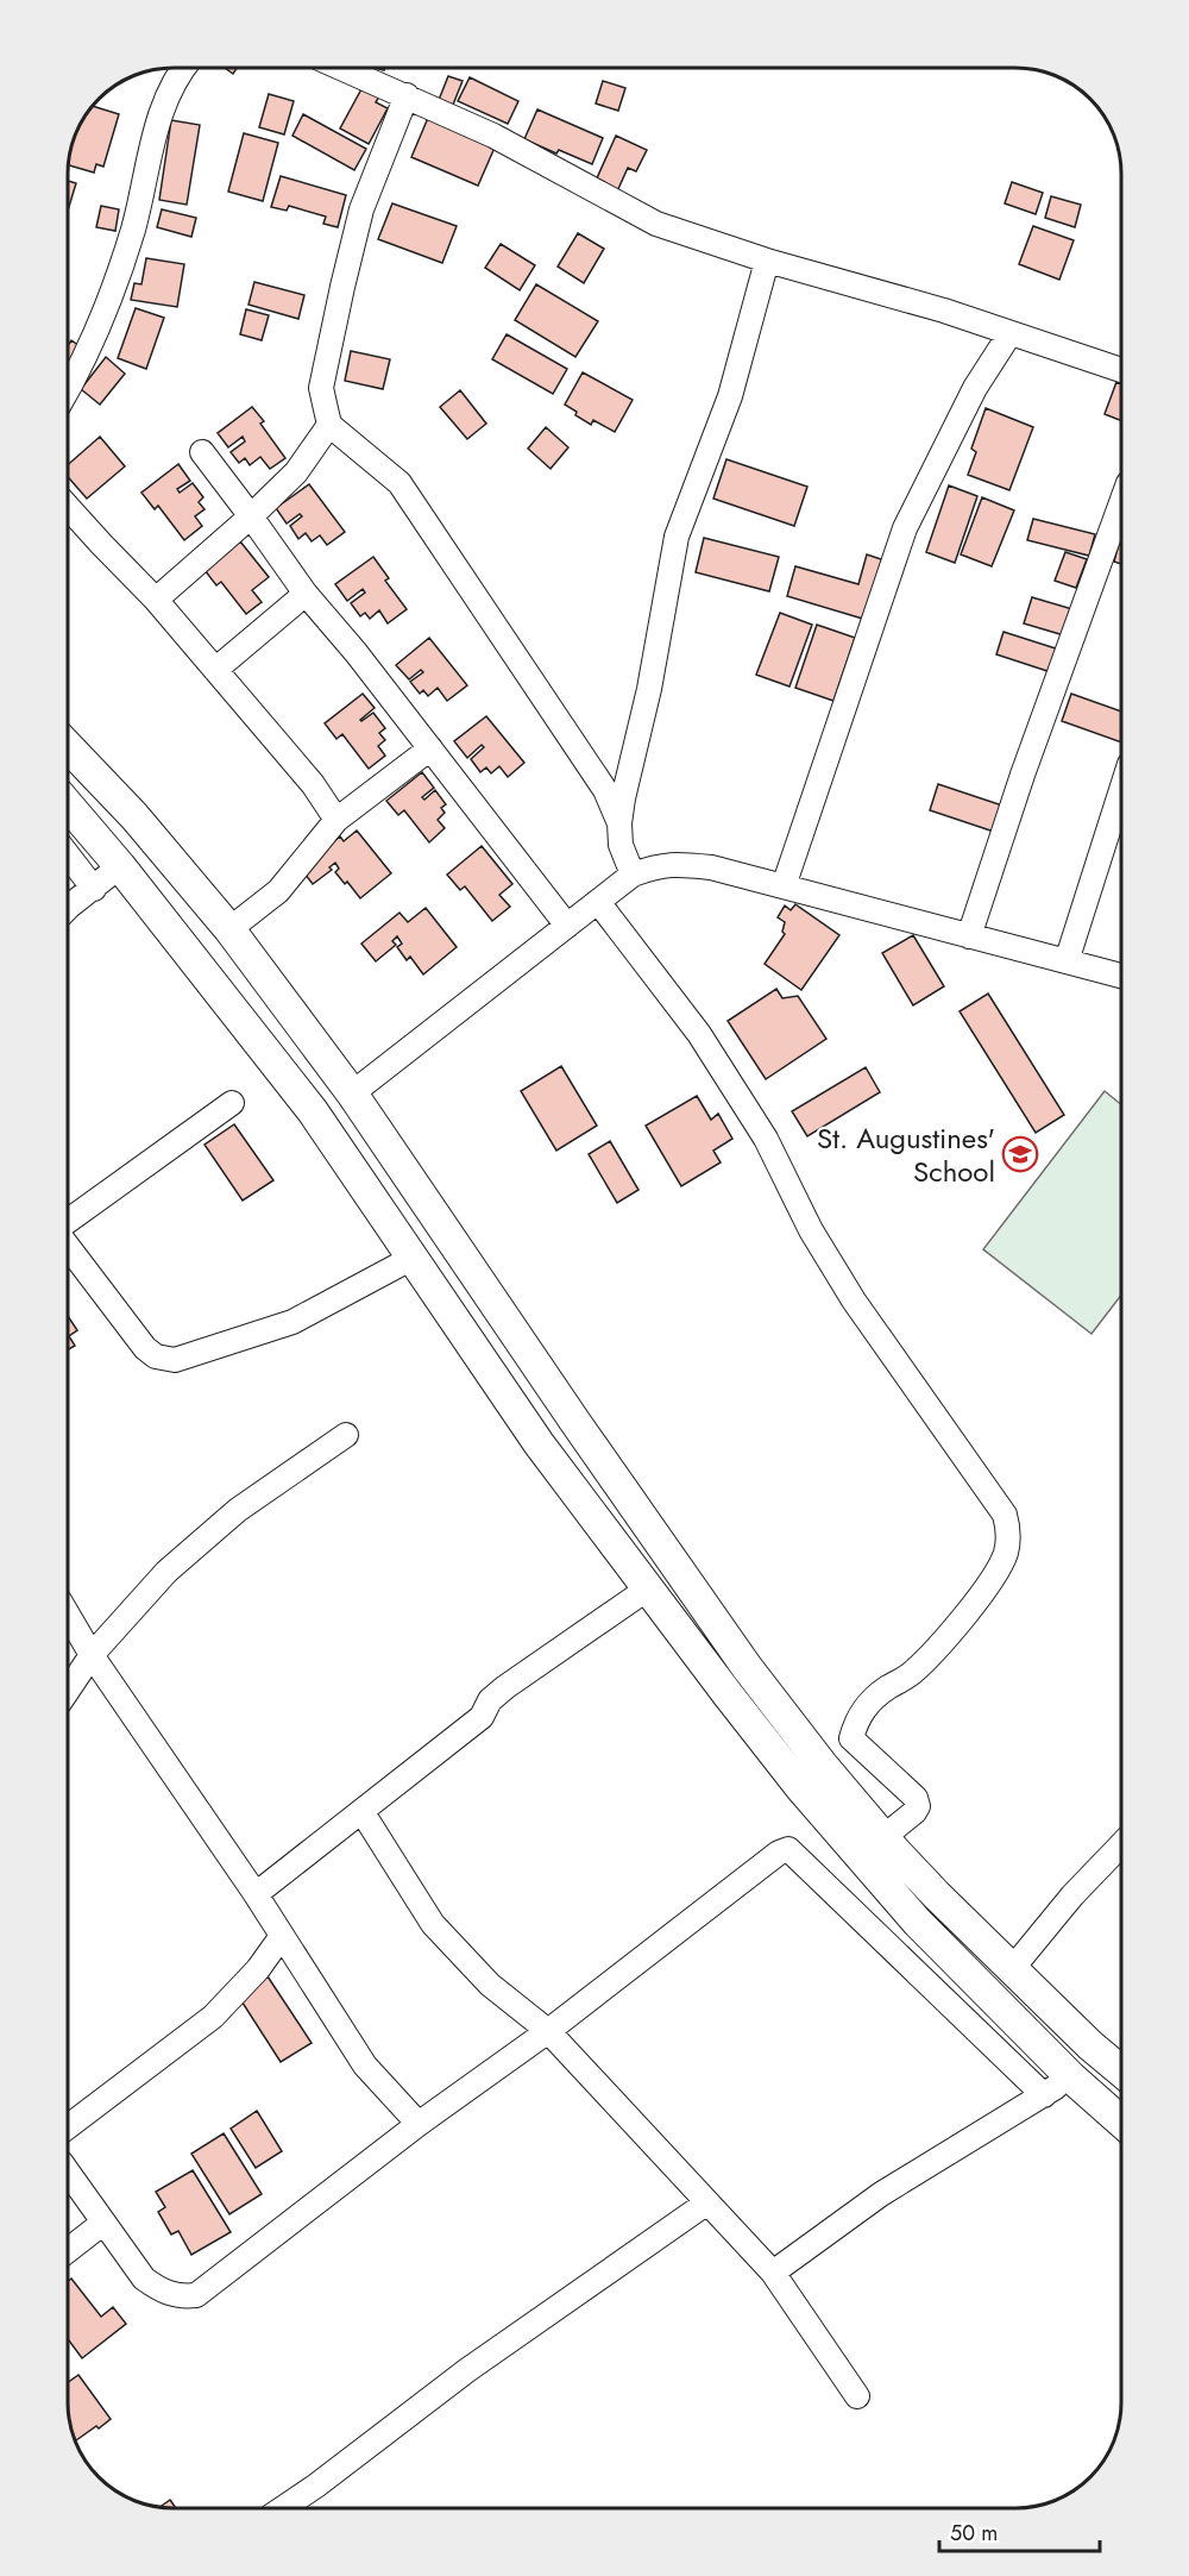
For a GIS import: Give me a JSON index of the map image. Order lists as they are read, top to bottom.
{
  "places": {
    "school or university": ["St. Augustines' School"]
  },
  "scale_bar": "50 m"
}
